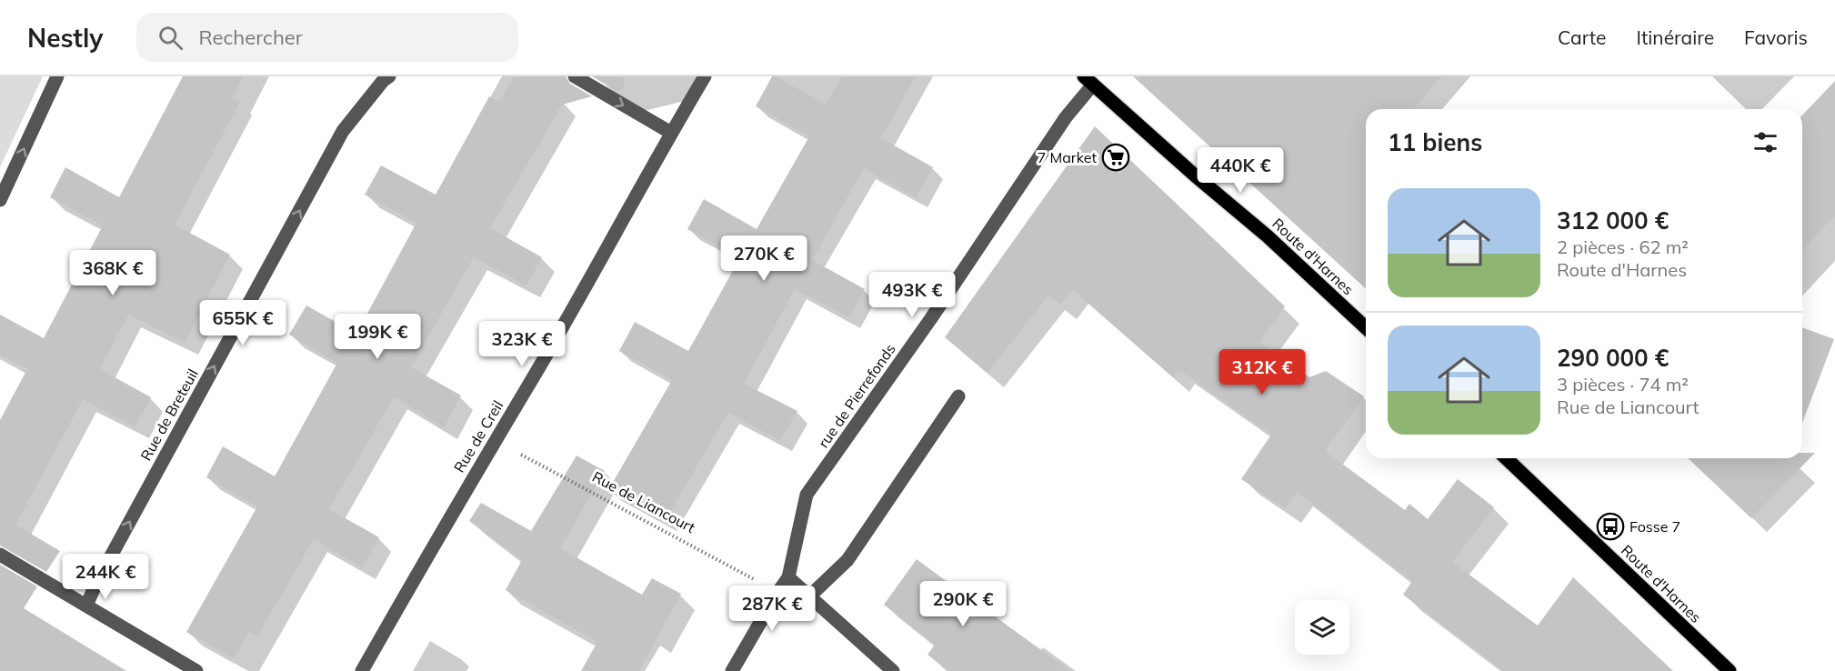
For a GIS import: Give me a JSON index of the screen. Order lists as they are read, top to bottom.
{
  "streets": {
    "main road": ["Route d'Harnes"],
    "street": ["rue de Pierrefonds", "Rue de Breteuil", "Rue de Creil"],
    "path": ["Rue de Liancourt"]
  },
  "crossings": [
    ["Route d'Harnes", "rue de Pierrefonds"],
    ["Rue de Creil", "Rue de Liancourt"]
  ],
  "one_way": ["Rue de Breteuil"],
  "places": {
    "supermarket": ["7 Market"],
    "bus stop": ["Fosse 7"]
  },
  "page": {
    "header": "Nestly",
    "search": "Rechercher",
    "nav": ["Carte", "Itinéraire", "Favoris"],
    "heading": "11 biens",
    "price": [
      "440K €",
      "270K €",
      "368K €",
      "493K €",
      "655K €",
      "199K €",
      "323K €",
      "312K €",
      "244K €",
      "290K €",
      "287K €"
    ],
    "list": [
      {
        "name": "312 000 €",
        "note": "2 pièces · 62 m² · Route d'Harnes"
      },
      {
        "name": "290 000 €",
        "note": "3 pièces · 74 m² · Rue de Liancourt"
      }
    ]
  }
}
